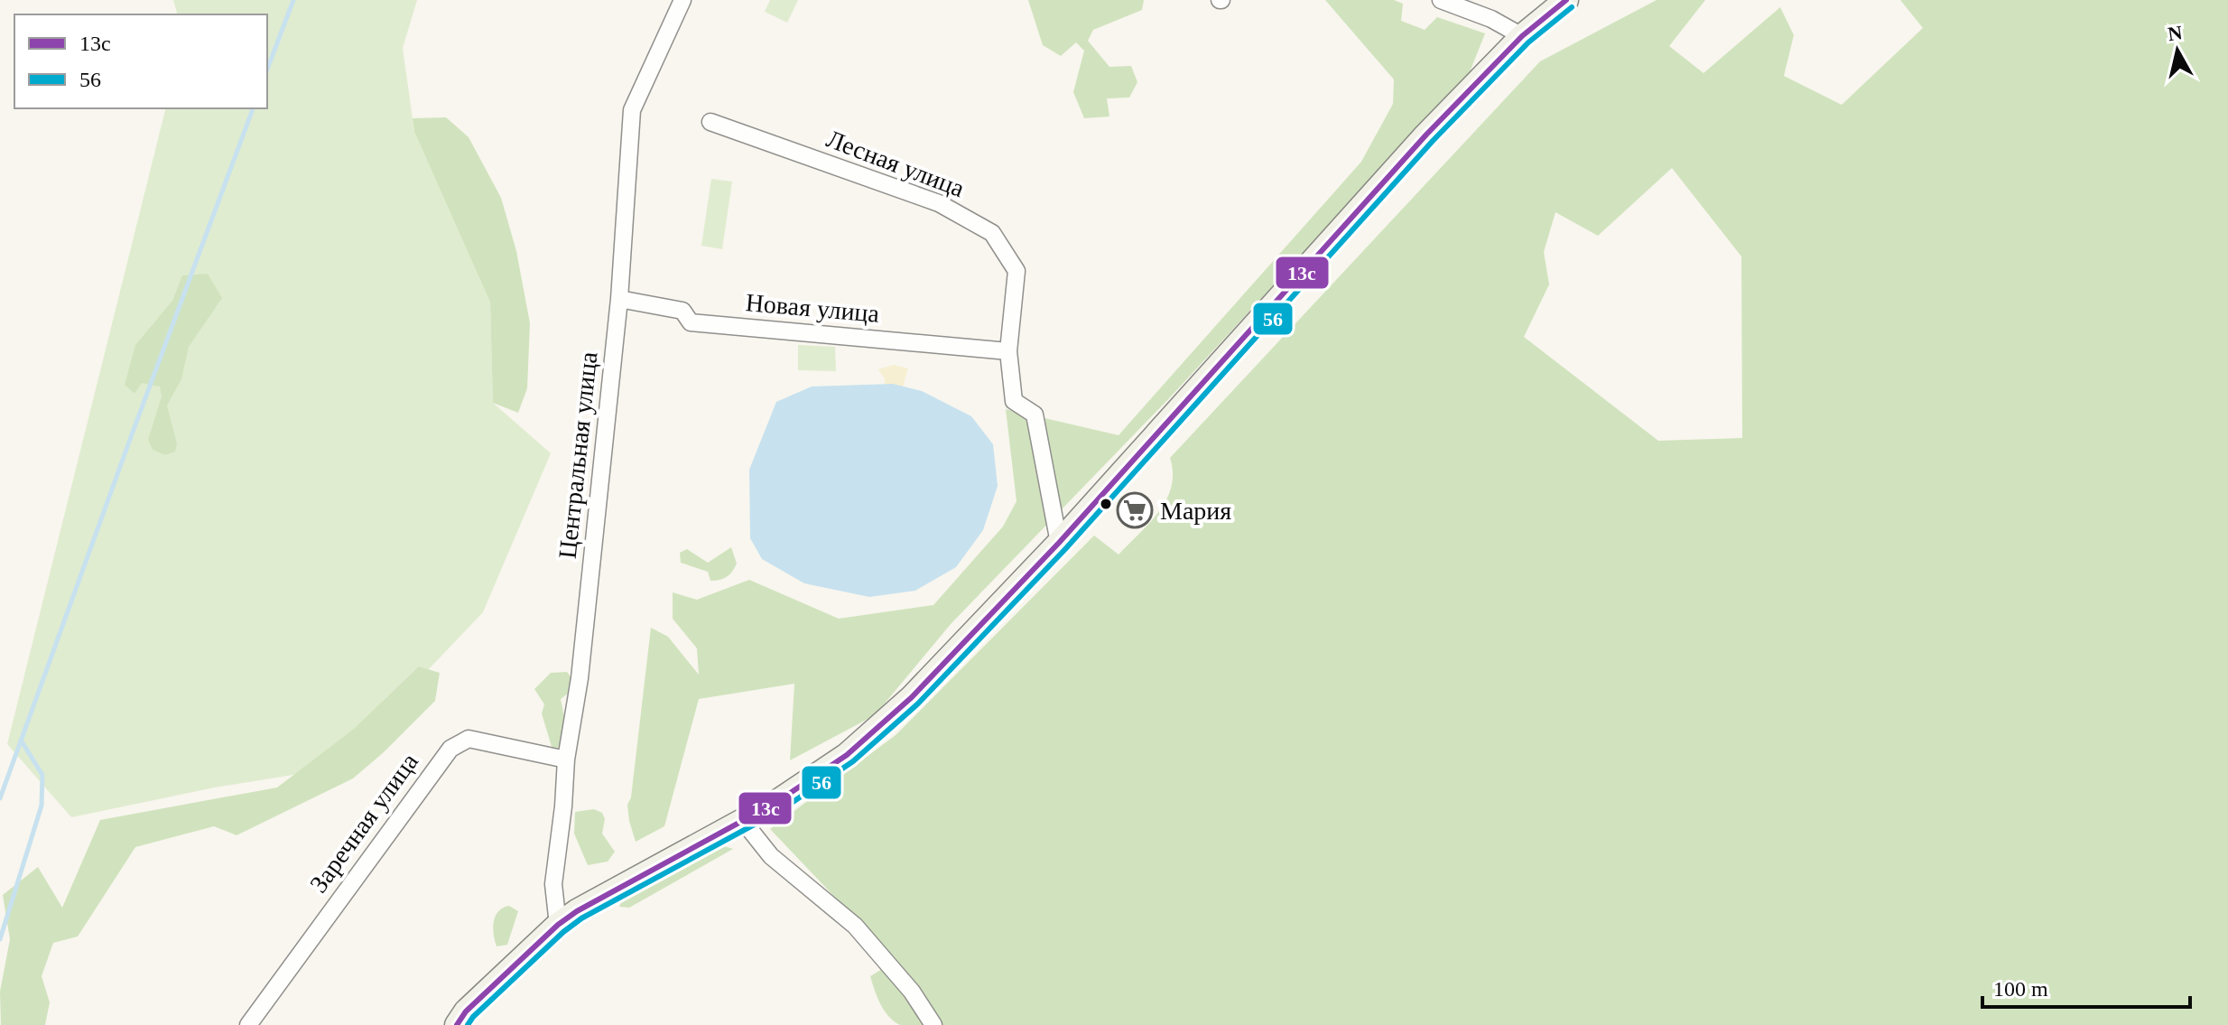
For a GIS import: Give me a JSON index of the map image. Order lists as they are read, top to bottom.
{
  "streets": {
    "street": [
      "Лесная улица",
      "Новая улица",
      "Центральная улица",
      "Заречная улица"
    ]
  },
  "crossings": [
    ["Лесная улица", "Новая улица"],
    ["Новая улица", "Центральная улица"],
    ["Центральная улица", "Заречная улица"]
  ],
  "places": {
    "supermarket": ["Мария"]
  },
  "lines": ["transit line 13с", "transit line 56"],
  "legend": ["13с", "56"],
  "scale_bar": "100 m",
  "north": "top"
}
